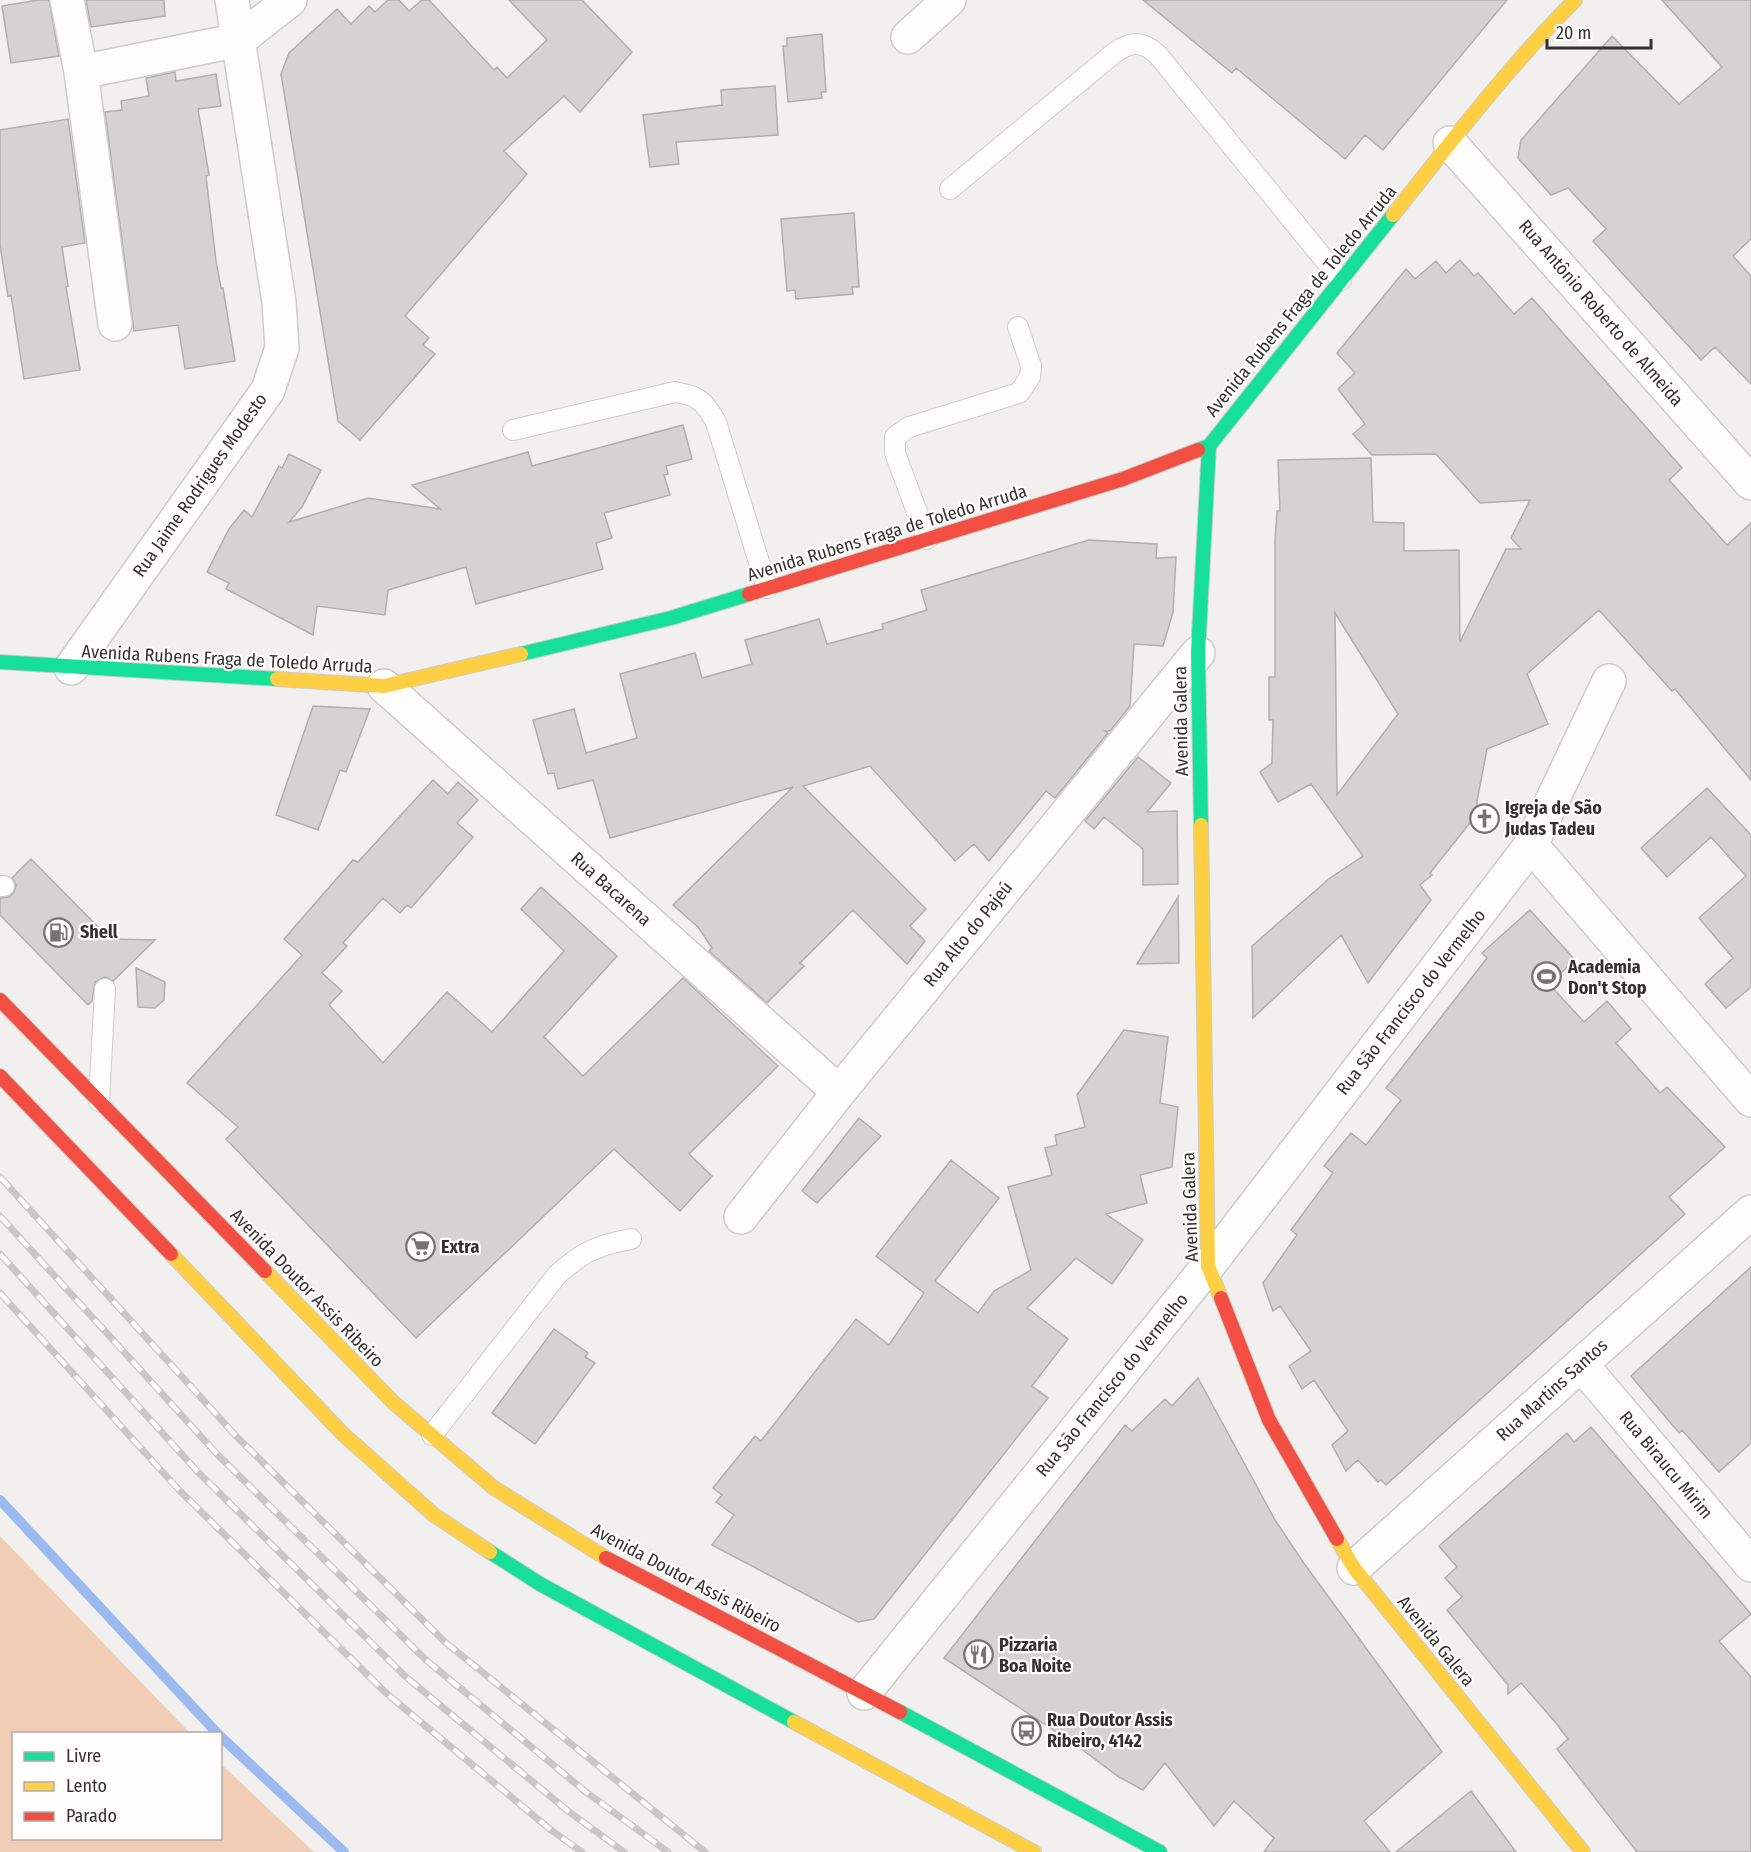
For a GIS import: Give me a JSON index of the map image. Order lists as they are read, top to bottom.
{
  "streets": {
    "street": [
      "Avenida Rubens Fraga de Toledo Arruda",
      "Rua Antônio Roberto de Almeida",
      "Rua Jaime Rodrigues Modesto",
      "Avenida Galera",
      "Rua Bacarena",
      "Rua Alto do Pajeú",
      "Rua São Francisco do Vermelho",
      "Avenida Doutor Assis Ribeiro",
      "Rua Martins Santos",
      "Rua Biraucu Mirim"
    ]
  },
  "crossings": [
    ["Avenida Rubens Fraga de Toledo Arruda", "Rua Antônio Roberto de Almeida"],
    ["Avenida Rubens Fraga de Toledo Arruda", "Rua Jaime Rodrigues Modesto"],
    ["Avenida Rubens Fraga de Toledo Arruda", "Avenida Galera"],
    ["Avenida Rubens Fraga de Toledo Arruda", "Rua Bacarena"],
    ["Avenida Galera", "Rua Alto do Pajeú"],
    ["Avenida Galera", "Rua São Francisco do Vermelho"],
    ["Avenida Galera", "Rua Martins Santos"],
    ["Rua Bacarena", "Rua Alto do Pajeú"],
    ["Rua São Francisco do Vermelho", "Avenida Doutor Assis Ribeiro"],
    ["Rua Martins Santos", "Rua Biraucu Mirim"]
  ],
  "places": {
    "church": ["Igreja de São Judas Tadeu"],
    "fuel station": ["Shell"],
    "sports": ["Academia Don't Stop"],
    "supermarket": ["Extra"],
    "restaurant": ["Pizzaria Boa Noite"],
    "bus stop": ["Rua Doutor Assis Ribeiro, 4142"]
  },
  "legend": ["Livre", "Lento", "Parado"],
  "scale_bar": "20 m"
}
